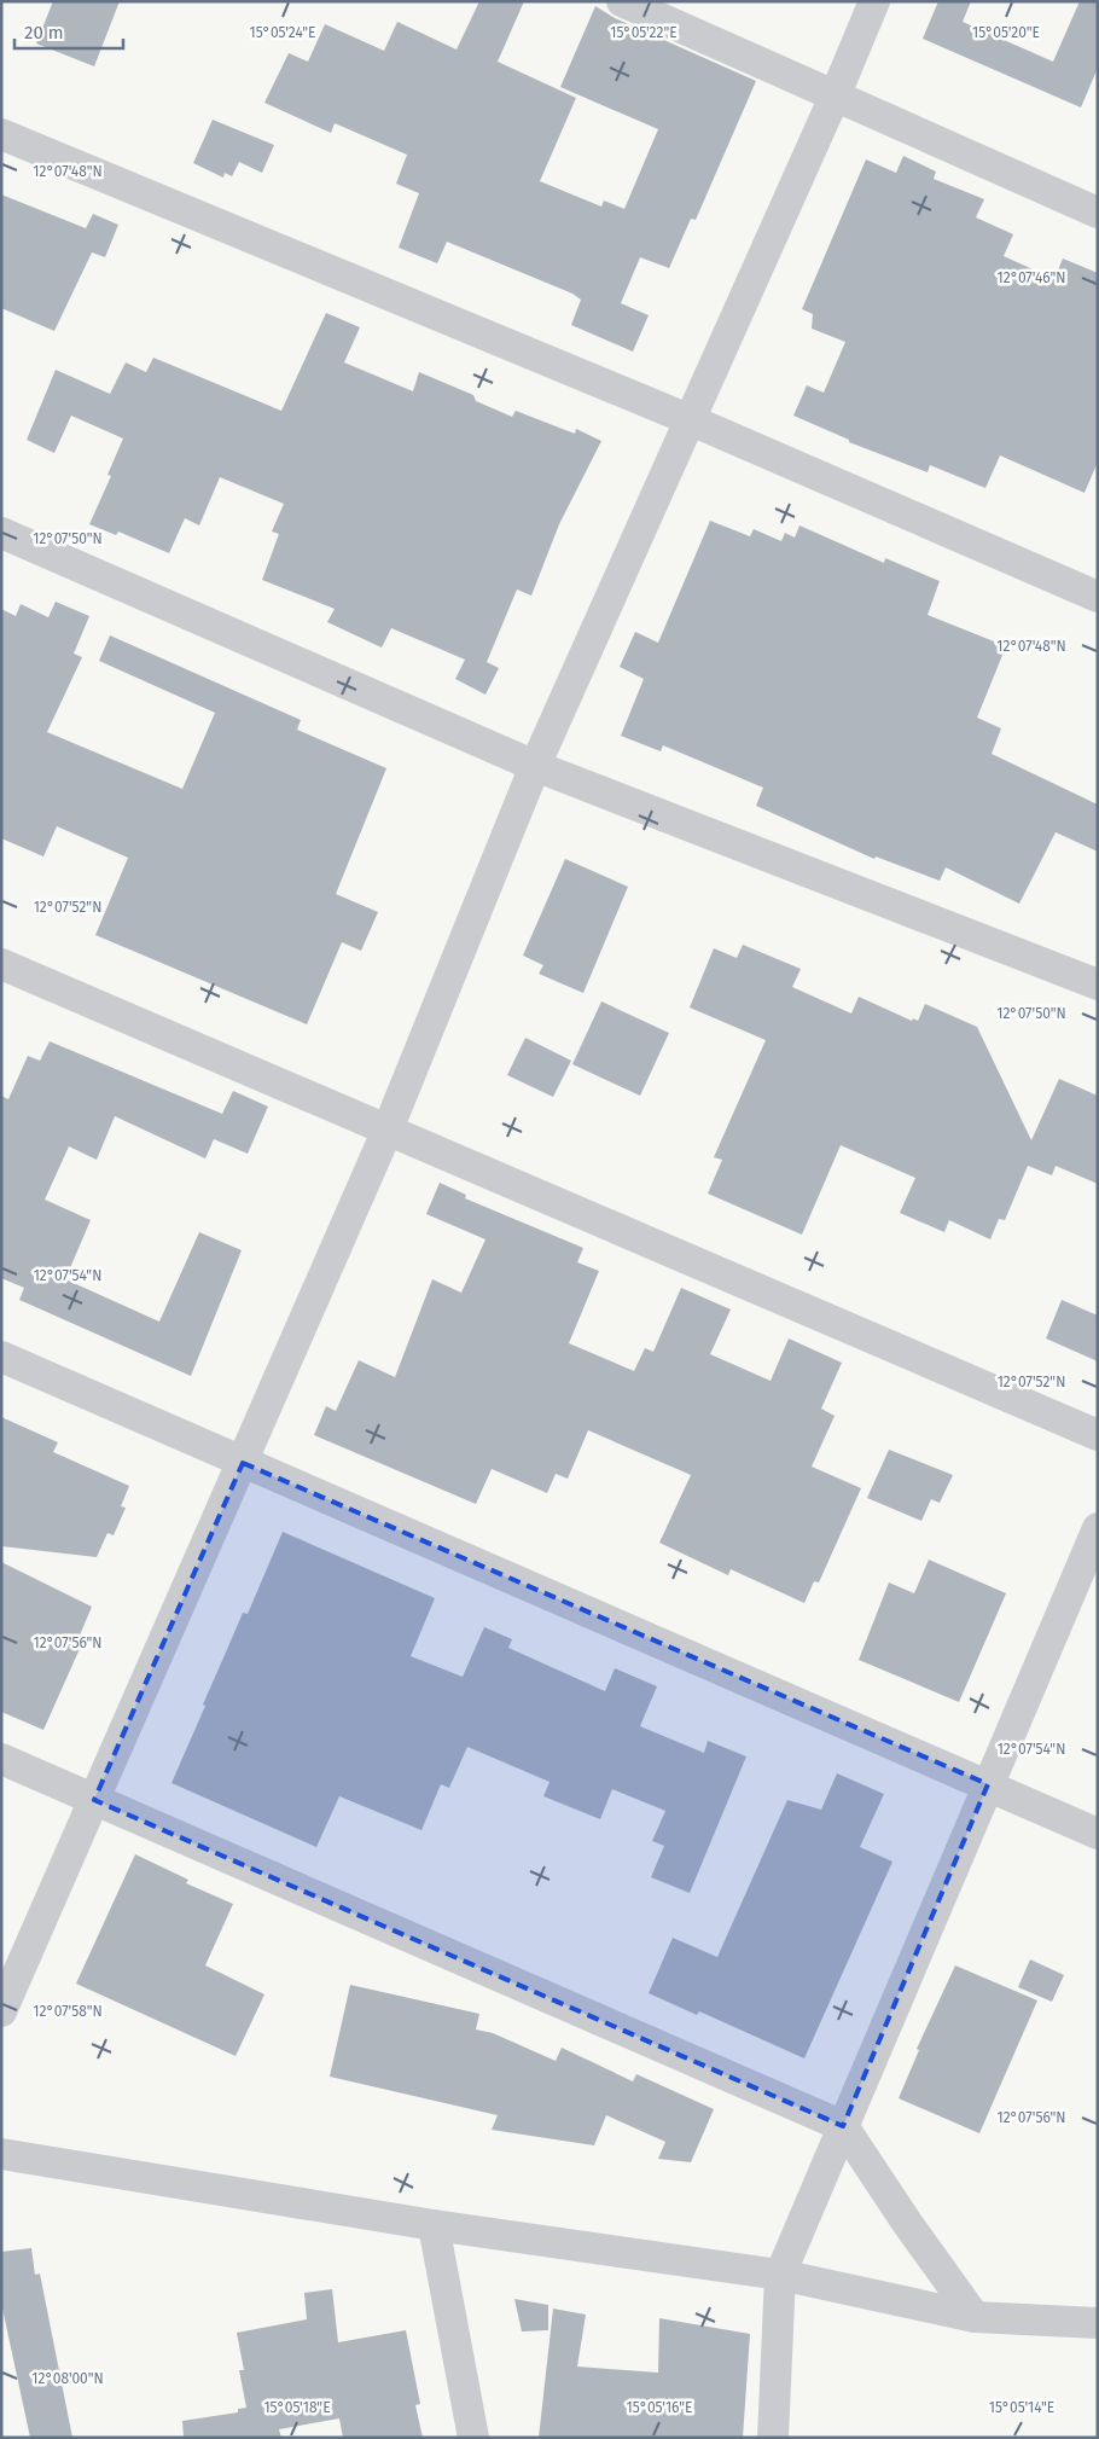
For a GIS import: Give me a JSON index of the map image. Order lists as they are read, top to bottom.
{
  "scale_bar": "20 m",
  "coordinates": [
    "15°05'22\"E",
    "15°05'20\"E",
    "15°05'24\"E",
    "12°07'48\"N",
    "12°07'46\"N",
    "12°07'50\"N",
    "12°07'52\"N",
    "12°07'54\"N",
    "12°07'56\"N",
    "12°07'58\"N",
    "12°08'00\"N",
    "15°05'18\"E",
    "15°05'16\"E",
    "15°05'14\"E"
  ]
}
